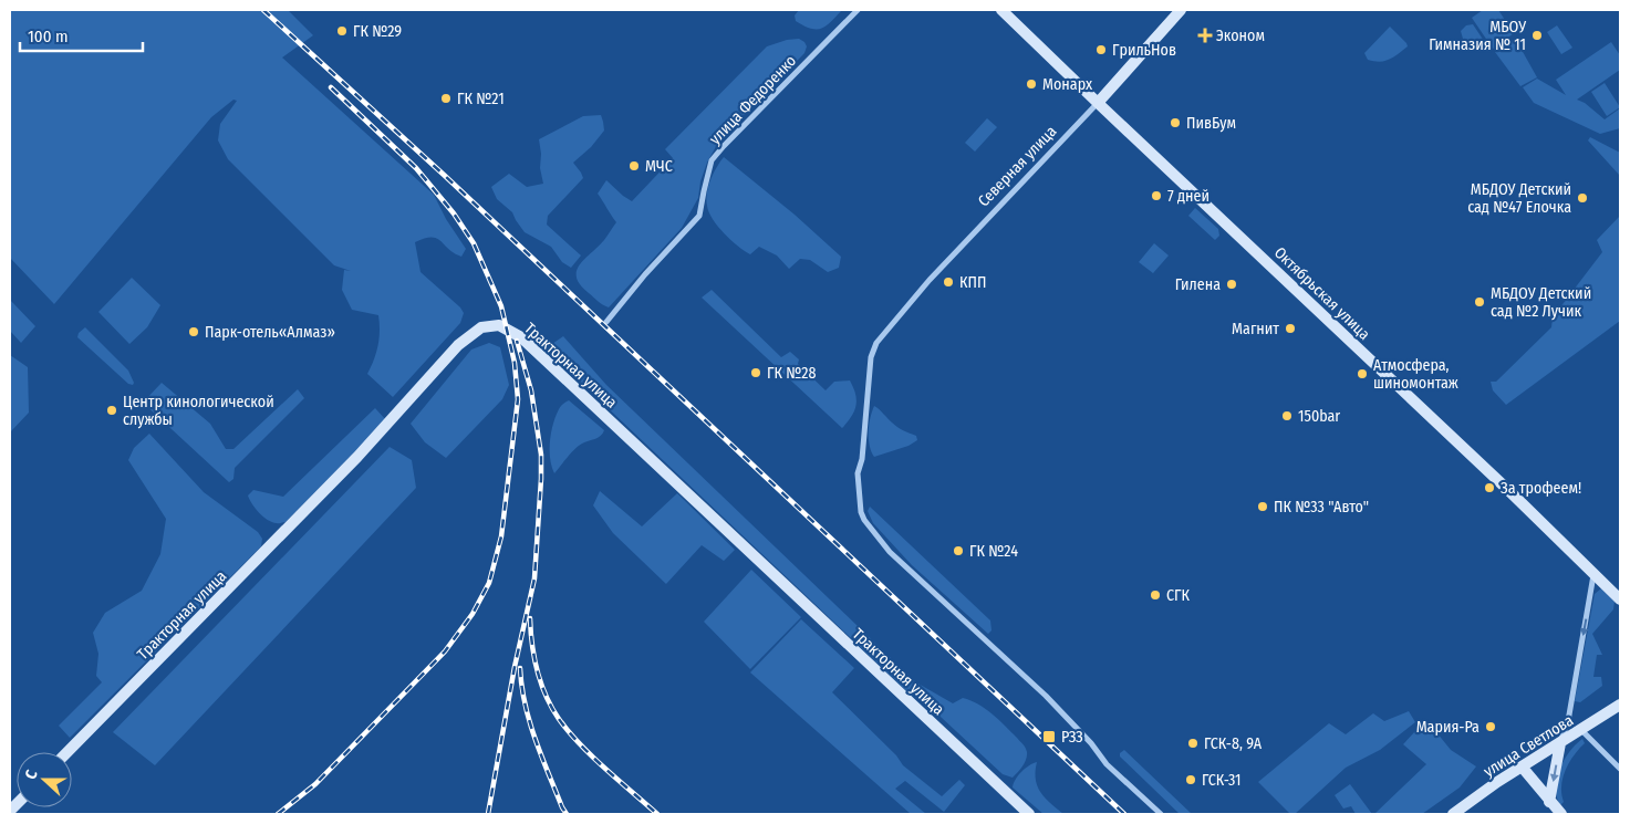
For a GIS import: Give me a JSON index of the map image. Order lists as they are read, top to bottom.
{
  "streets": {
    "main road": [
      "Северная улица",
      "Октябрьская улица",
      "Тракторная улица",
      "улица Светлова"
    ],
    "street": ["улица Федоренко"]
  },
  "crossings": [
    ["Северная улица", "Октябрьская улица"]
  ],
  "places": {
    "other": [
      "ГК №29",
      "МБОУ Гимназия № 11",
      "ГрильНов",
      "Монарх",
      "ГК №21",
      "ПивБум",
      "МЧС",
      "7 дней",
      "МБДОУ Детский сад №47 Елочка",
      "КПП",
      "Гилена",
      "МБДОУ Детский сад №2 Лучик",
      "Магнит",
      "Парк-отель«Алмаз»",
      "ГК №28",
      "Атмосфера, шиномонтаж",
      "Центр кинологической службы",
      "150bar",
      "За трофеем!",
      "ПК №33 \"Авто\"",
      "ГК №24",
      "СГК",
      "Мария-Ра",
      "ГСК-8, 9А",
      "ГСК-31"
    ],
    "health": ["Эконом"],
    "transit": ["РЗЗ"]
  },
  "scale_bar": "100 m",
  "north": "left"
}
